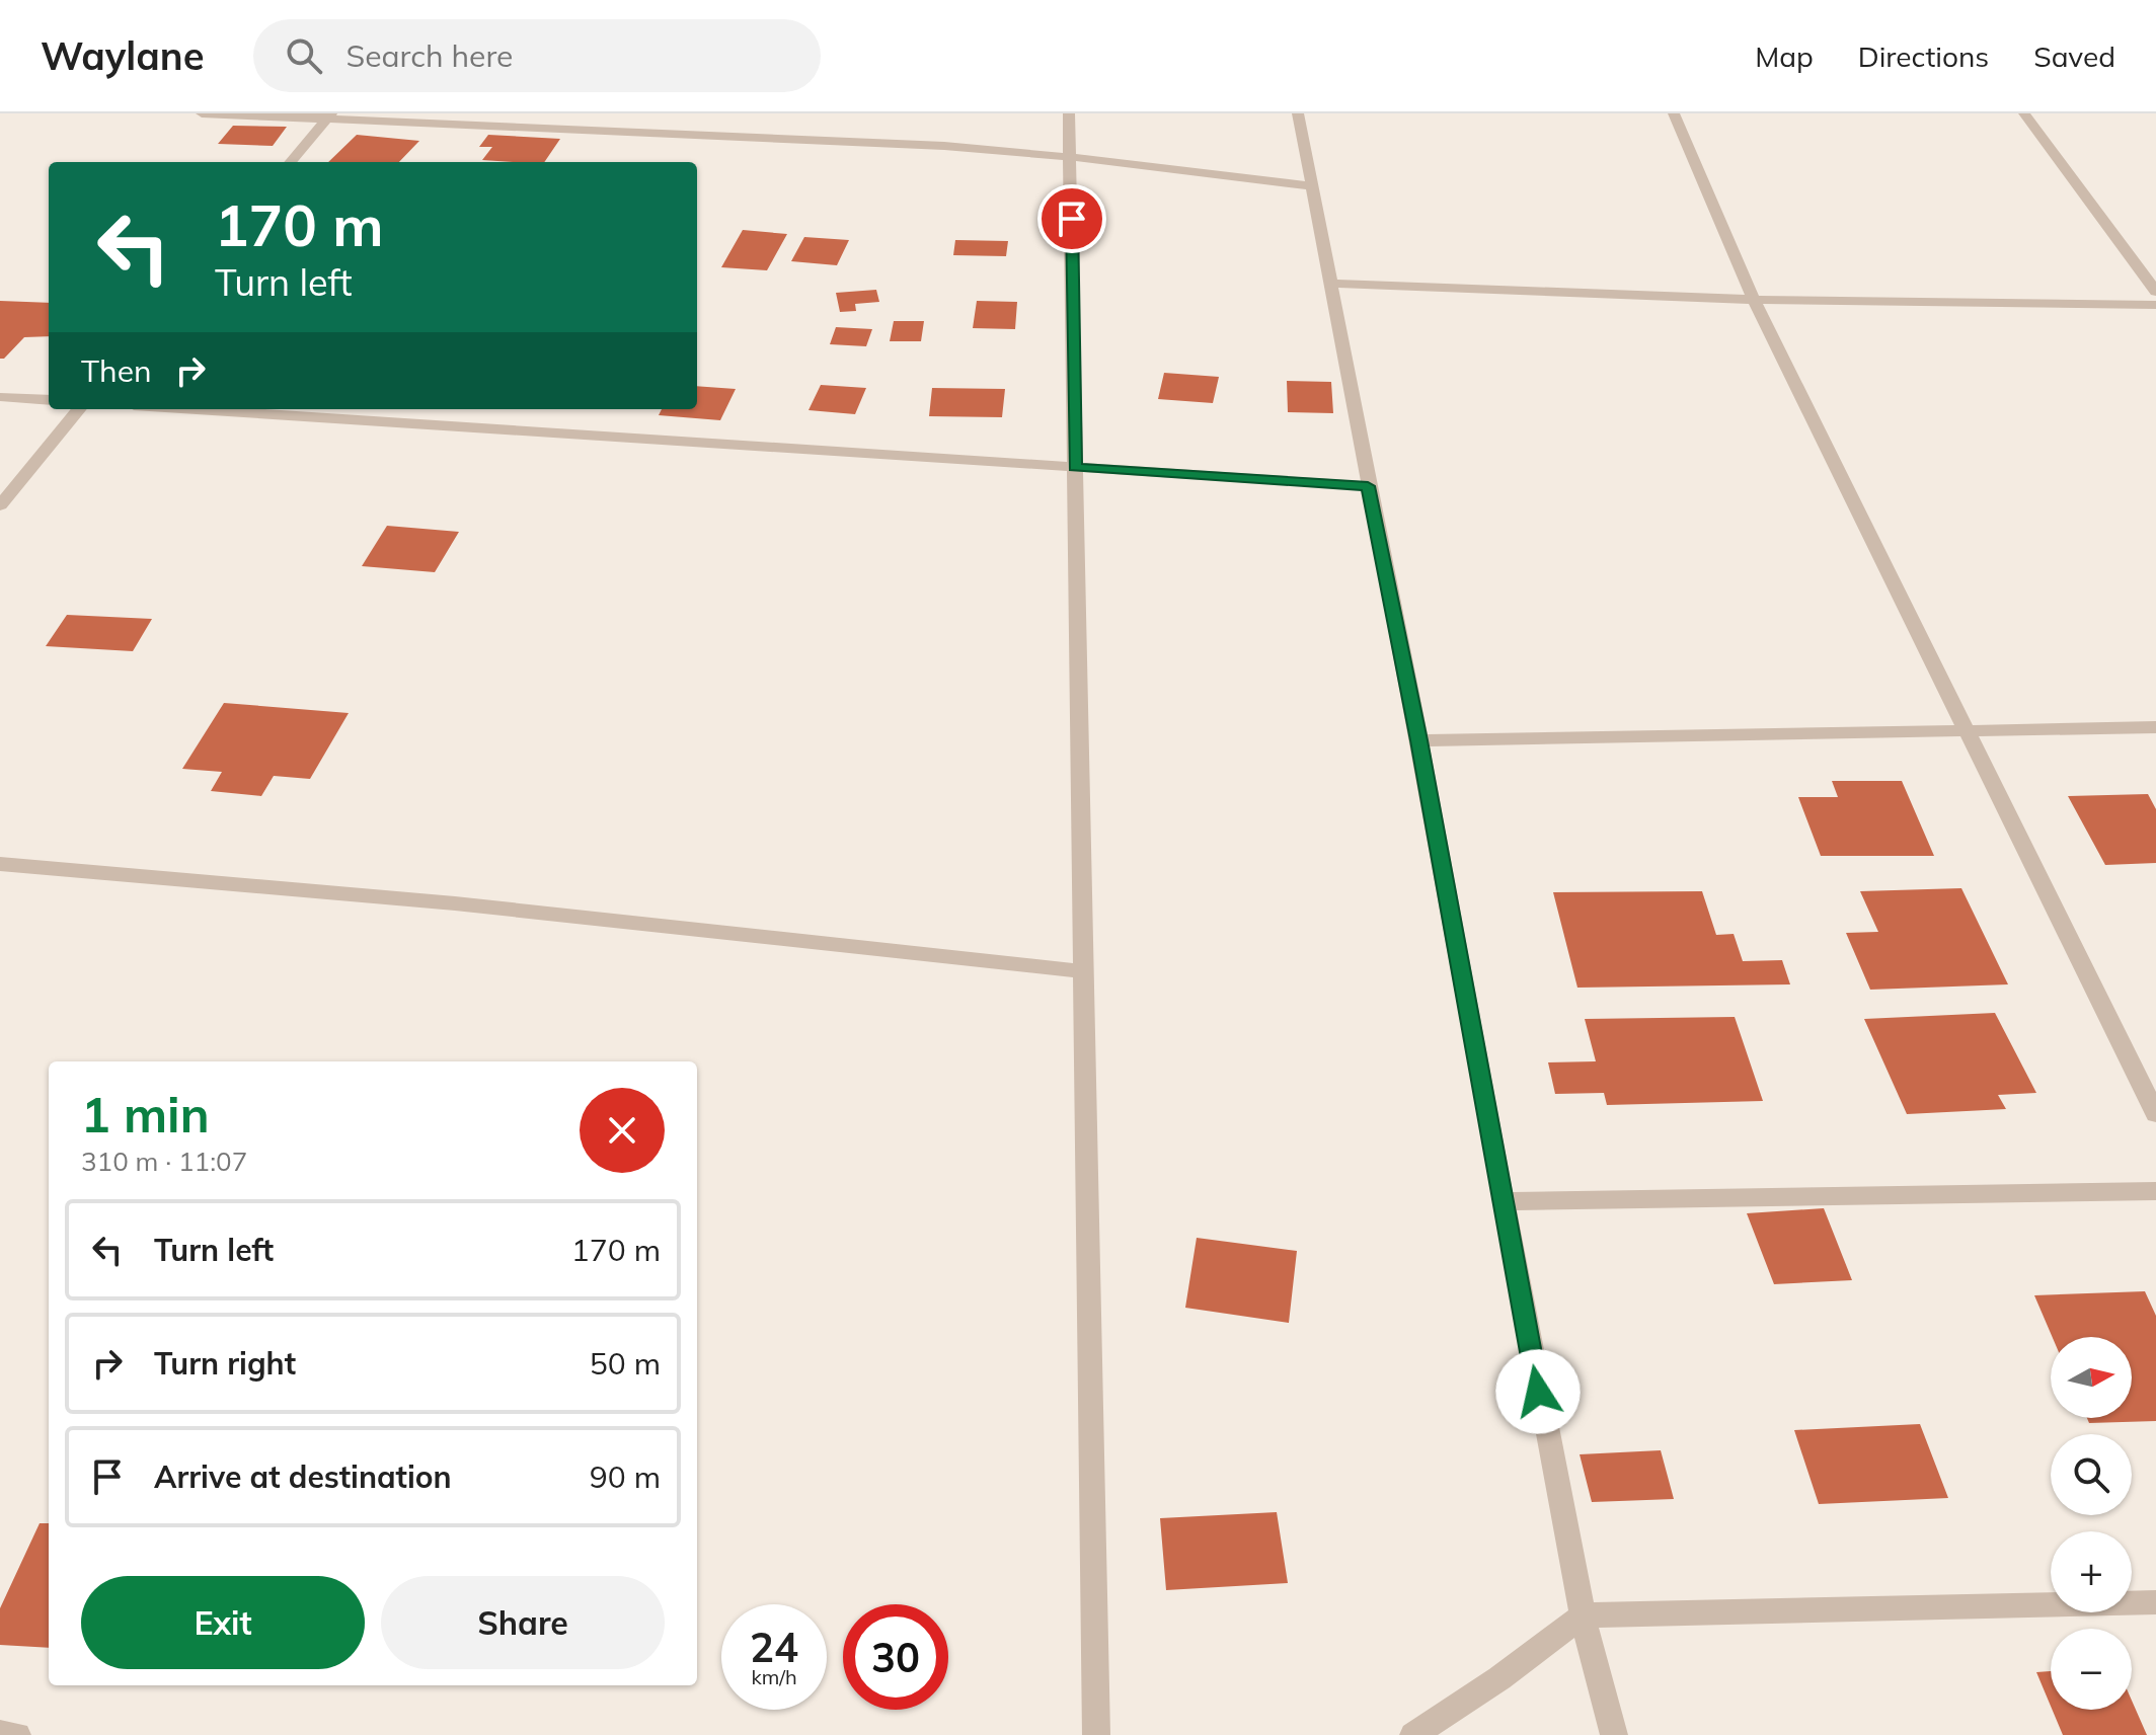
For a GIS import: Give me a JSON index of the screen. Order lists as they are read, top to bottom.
{
  "north": "right",
  "page": {
    "header": "Waylane",
    "search": "Search here",
    "nav": ["Map", "Directions", "Saved"],
    "turn": ["170 m", "Turn left"],
    "then": "Then",
    "heading": ["1 min", "310 m · 11:07"],
    "list": [
      {
        "name": "Turn left",
        "value": "170 m"
      },
      {
        "name": "Turn right",
        "value": "50 m"
      },
      {
        "name": "Arrive at destination",
        "value": "90 m"
      }
    ],
    "map_buttons": ["+", "−"],
    "buttons": ["Exit", "Share"],
    "speed": "24 km/h",
    "limit": "30"
  }
}
